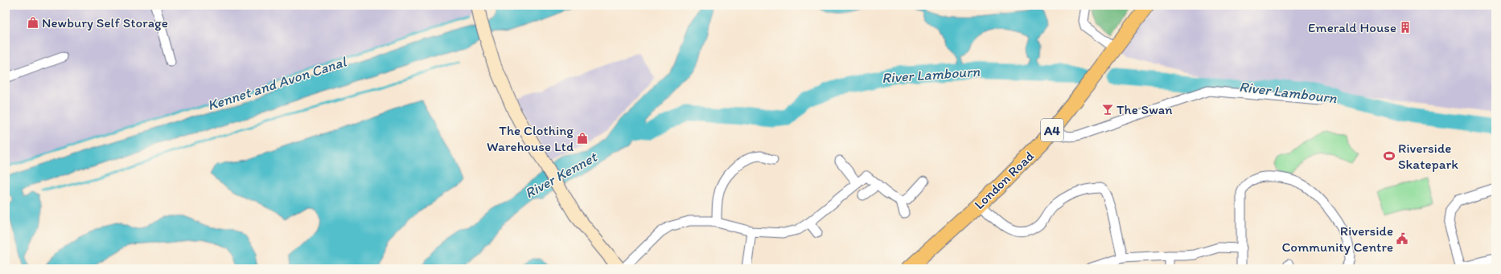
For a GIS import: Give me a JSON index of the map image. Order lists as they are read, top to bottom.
{
  "streets": {
    "main road": ["A4", "London Road"]
  },
  "water": ["River Lambourn", "Kennet and Avon Canal", "River Kennet"],
  "places": {
    "shop": ["Newbury Self Storage", "The Clothing Warehouse Ltd"],
    "building": ["Emerald House"],
    "bar": ["The Swan"],
    "sports": ["Riverside Skatepark"],
    "public building": ["Riverside Community Centre"]
  }
}
